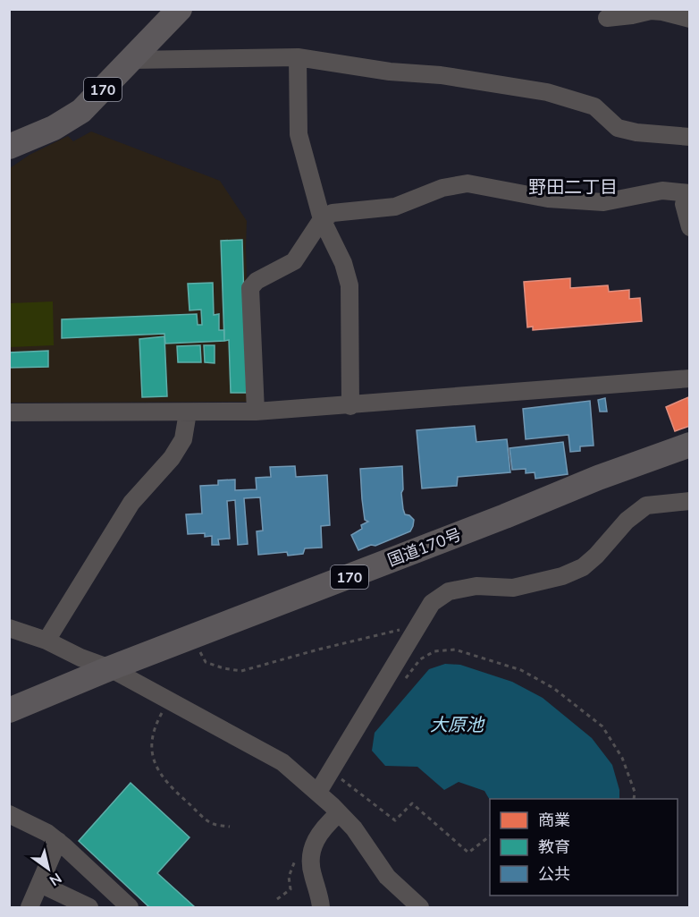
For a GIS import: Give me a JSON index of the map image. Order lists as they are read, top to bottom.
{
  "streets": {
    "highway": ["170", "国道170号"]
  },
  "districts": ["野田二丁目"],
  "water": ["大原池"],
  "legend": ["商業", "教育", "公共"],
  "north": "bottom right"
}
